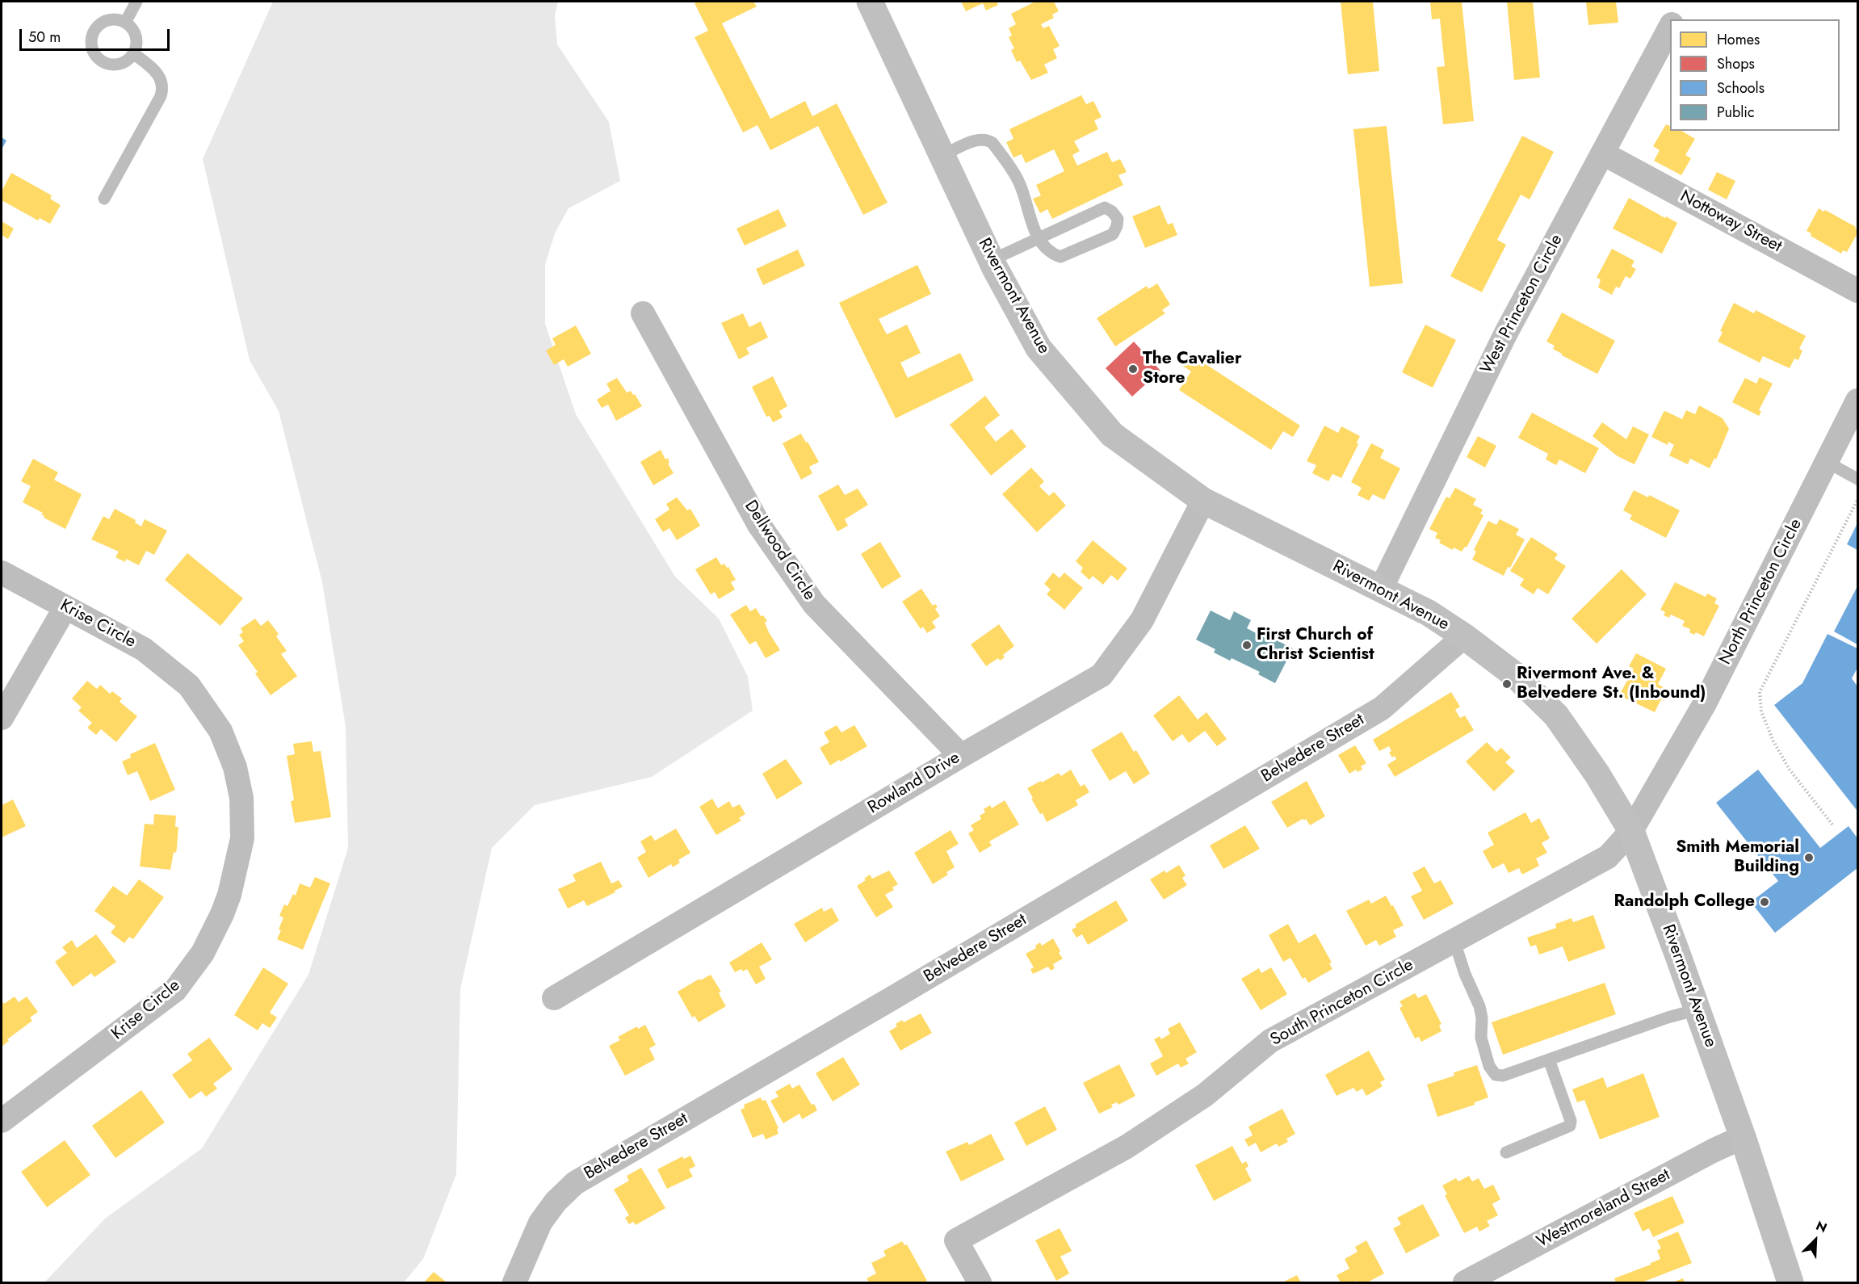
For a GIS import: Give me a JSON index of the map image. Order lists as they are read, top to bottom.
{
  "streets": {
    "main road": ["Rivermont Avenue"],
    "street": [
      "Nottoway Street",
      "West Princeton Circle",
      "Dellwood Circle",
      "North Princeton Circle",
      "Krise Circle",
      "Belvedere Street",
      "Rowland Drive",
      "South Princeton Circle",
      "Westmoreland Street"
    ]
  },
  "crossings": [
    ["Nottoway Street", "West Princeton Circle"],
    ["Rivermont Avenue", "West Princeton Circle"],
    ["Rivermont Avenue", "North Princeton Circle"],
    ["Rivermont Avenue", "Belvedere Street"],
    ["Rivermont Avenue", "Rowland Drive"],
    ["Rivermont Avenue", "South Princeton Circle"],
    ["Rivermont Avenue", "Westmoreland Street"],
    ["Dellwood Circle", "Rowland Drive"],
    ["North Princeton Circle", "South Princeton Circle"]
  ],
  "places": [
    "The Cavalier Store",
    "First Church of Christ Scientist",
    "Rivermont Ave. & Belvedere St. (Inbound)",
    "Smith Memorial Building",
    "Randolph College"
  ],
  "legend": [
    "Homes",
    "Shops",
    "Schools",
    "Public"
  ],
  "scale_bar": "50 m",
  "north": "top right"
}
